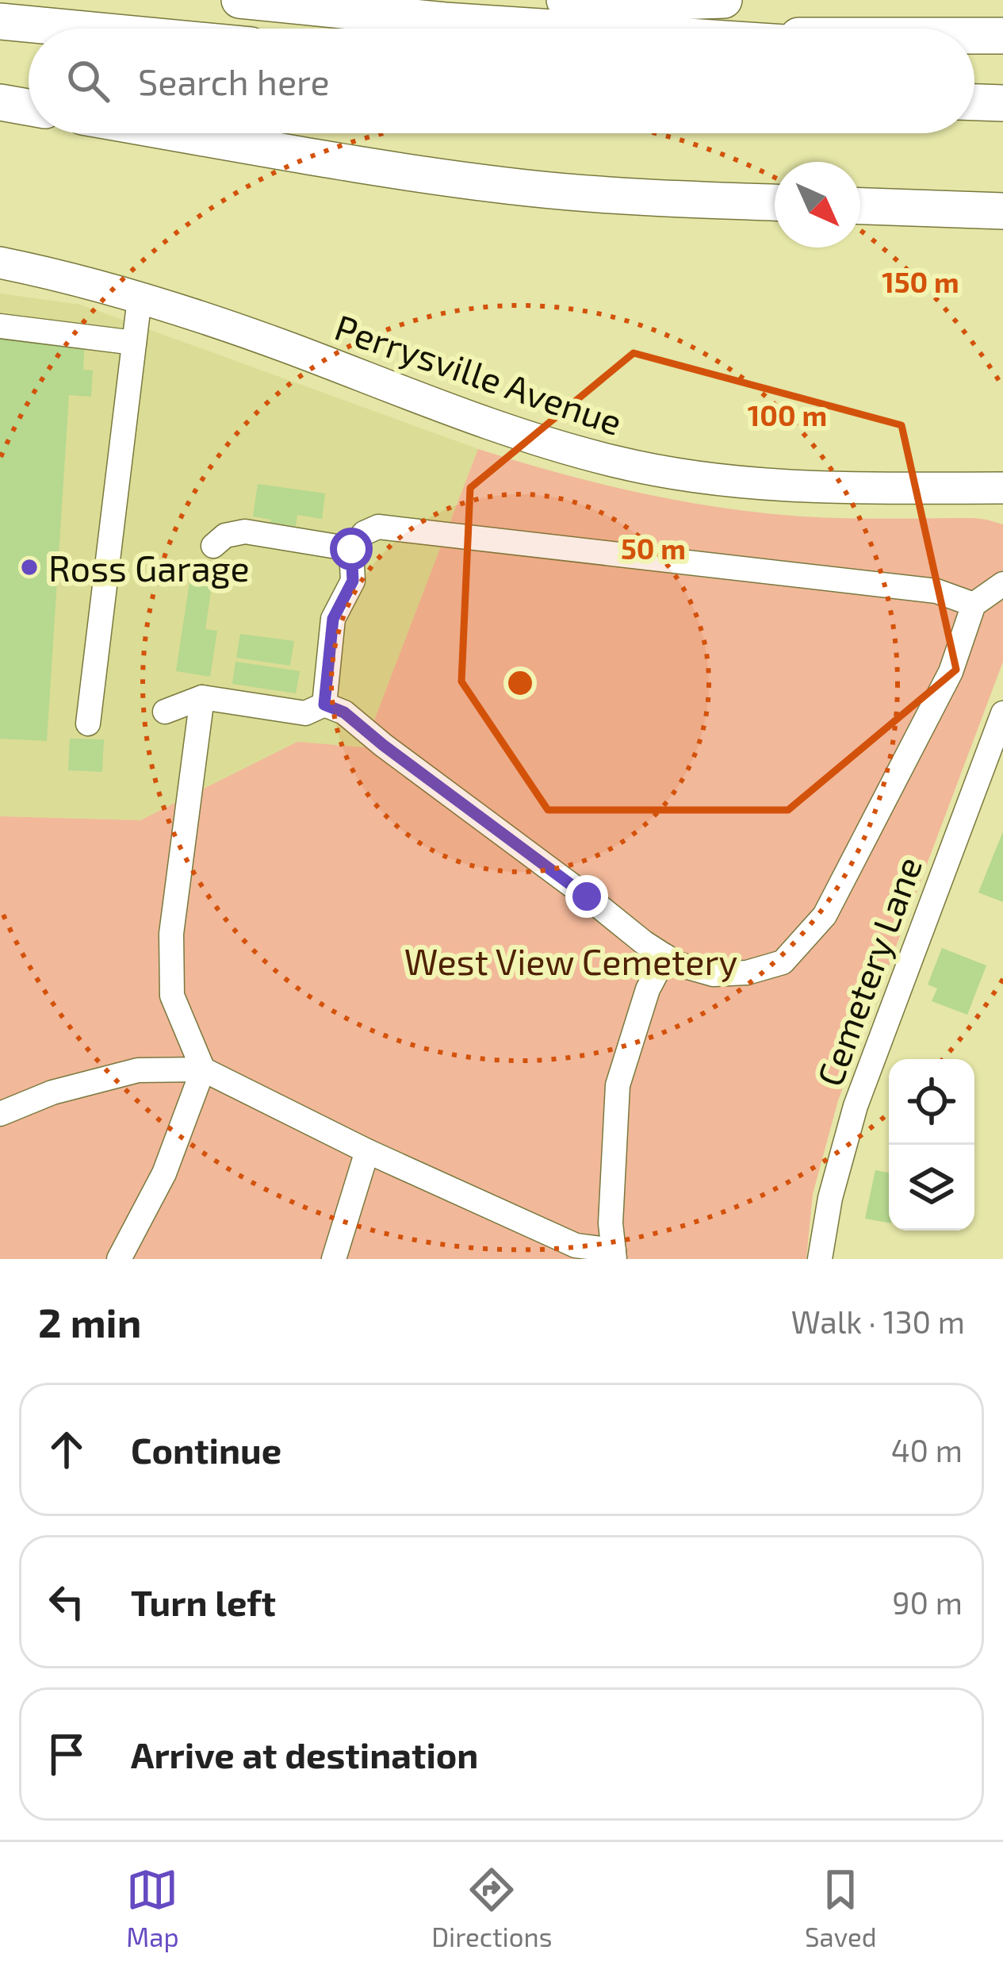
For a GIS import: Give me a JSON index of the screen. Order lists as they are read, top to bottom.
{
  "streets": {
    "main road": ["Perrysville Avenue"],
    "street": ["Cemetery Lane"]
  },
  "parks": ["West View Cemetery"],
  "places": ["Ross Garage"],
  "north": "bottom right",
  "page": {
    "search": "Search here",
    "heading": ["2 min", "Walk · 130 m"],
    "list": [
      ["Continue", "40 m"],
      ["Turn left", "90 m"],
      "Arrive at destination"
    ],
    "nav": ["Map", "Directions", "Saved"]
  },
  "rings": ["150 m", "100 m", "50 m"]
}
